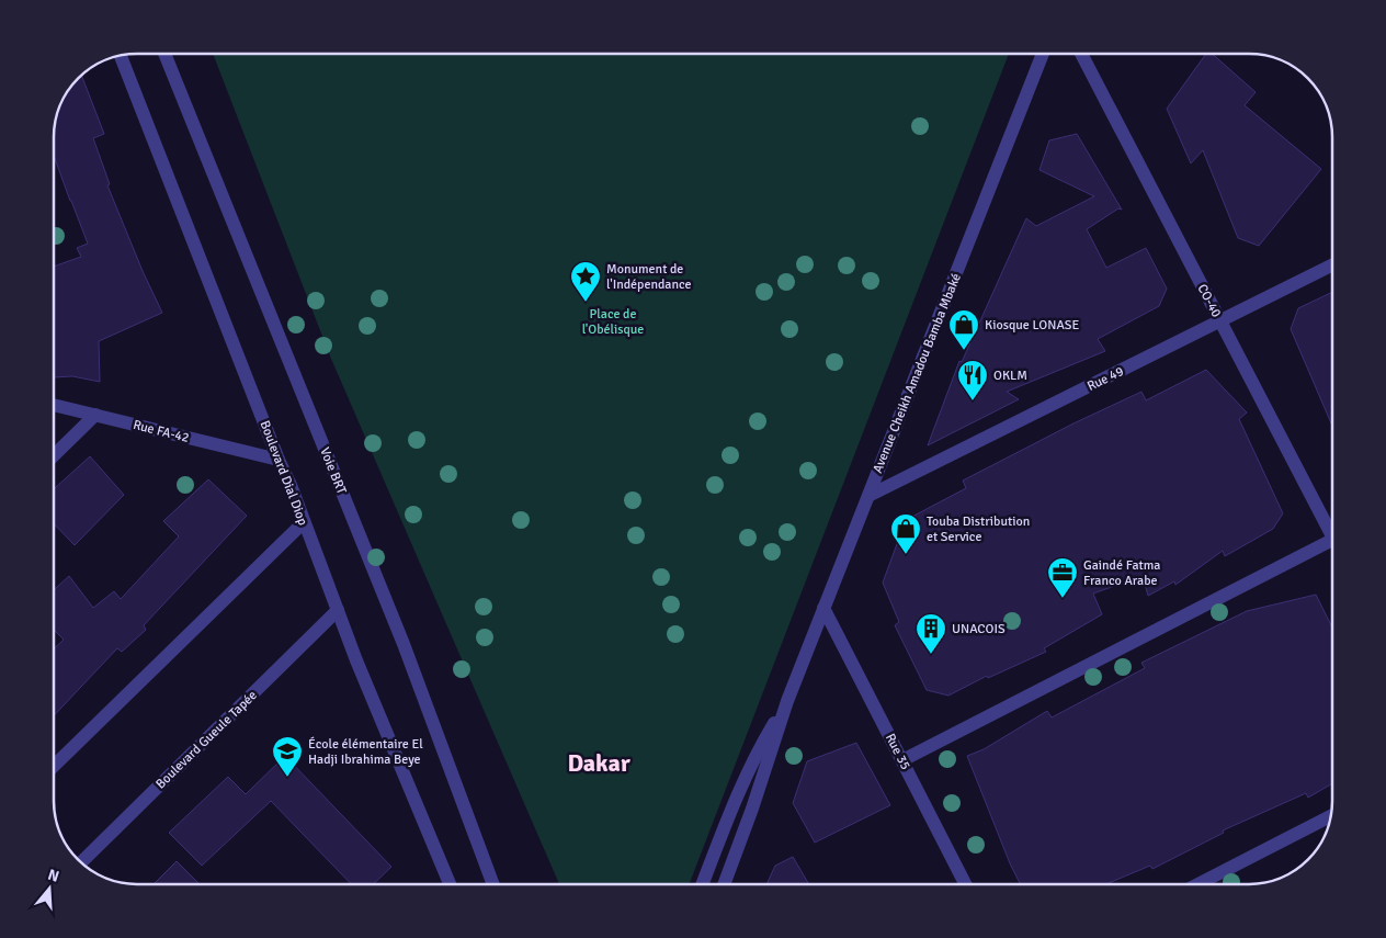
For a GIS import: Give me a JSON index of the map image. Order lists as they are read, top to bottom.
{
  "streets": {
    "street": [
      "CO-40",
      "Avenue Cheikh Amadou Bamba Mbaké",
      "Rue 49",
      "Rue FA-42",
      "Voie BRT",
      "Boulevard Dial Diop",
      "Boulevard Gueule Tapée",
      "Rue 35"
    ]
  },
  "crossings": [
    ["CO-40", "Rue 49"],
    ["Avenue Cheikh Amadou Bamba Mbaké", "Rue 49"],
    ["Avenue Cheikh Amadou Bamba Mbaké", "Rue 35"],
    ["Rue FA-42", "Boulevard Dial Diop"],
    ["Boulevard Dial Diop", "Boulevard Gueule Tapée"]
  ],
  "districts": ["Dakar"],
  "parks": ["Place de l'Obélisque"],
  "places": {
    "place": ["Monument de l'Indépendance"],
    "shop": ["Kiosque LONASE", "Touba Distribution et Service"],
    "restaurant": ["OKLM"],
    "office": ["Gaindé Fatma Franco Arabe"],
    "building": ["UNACOIS"],
    "school or university": ["École élémentaire El Hadji Ibrahima Beye"]
  },
  "north": "top"
}
